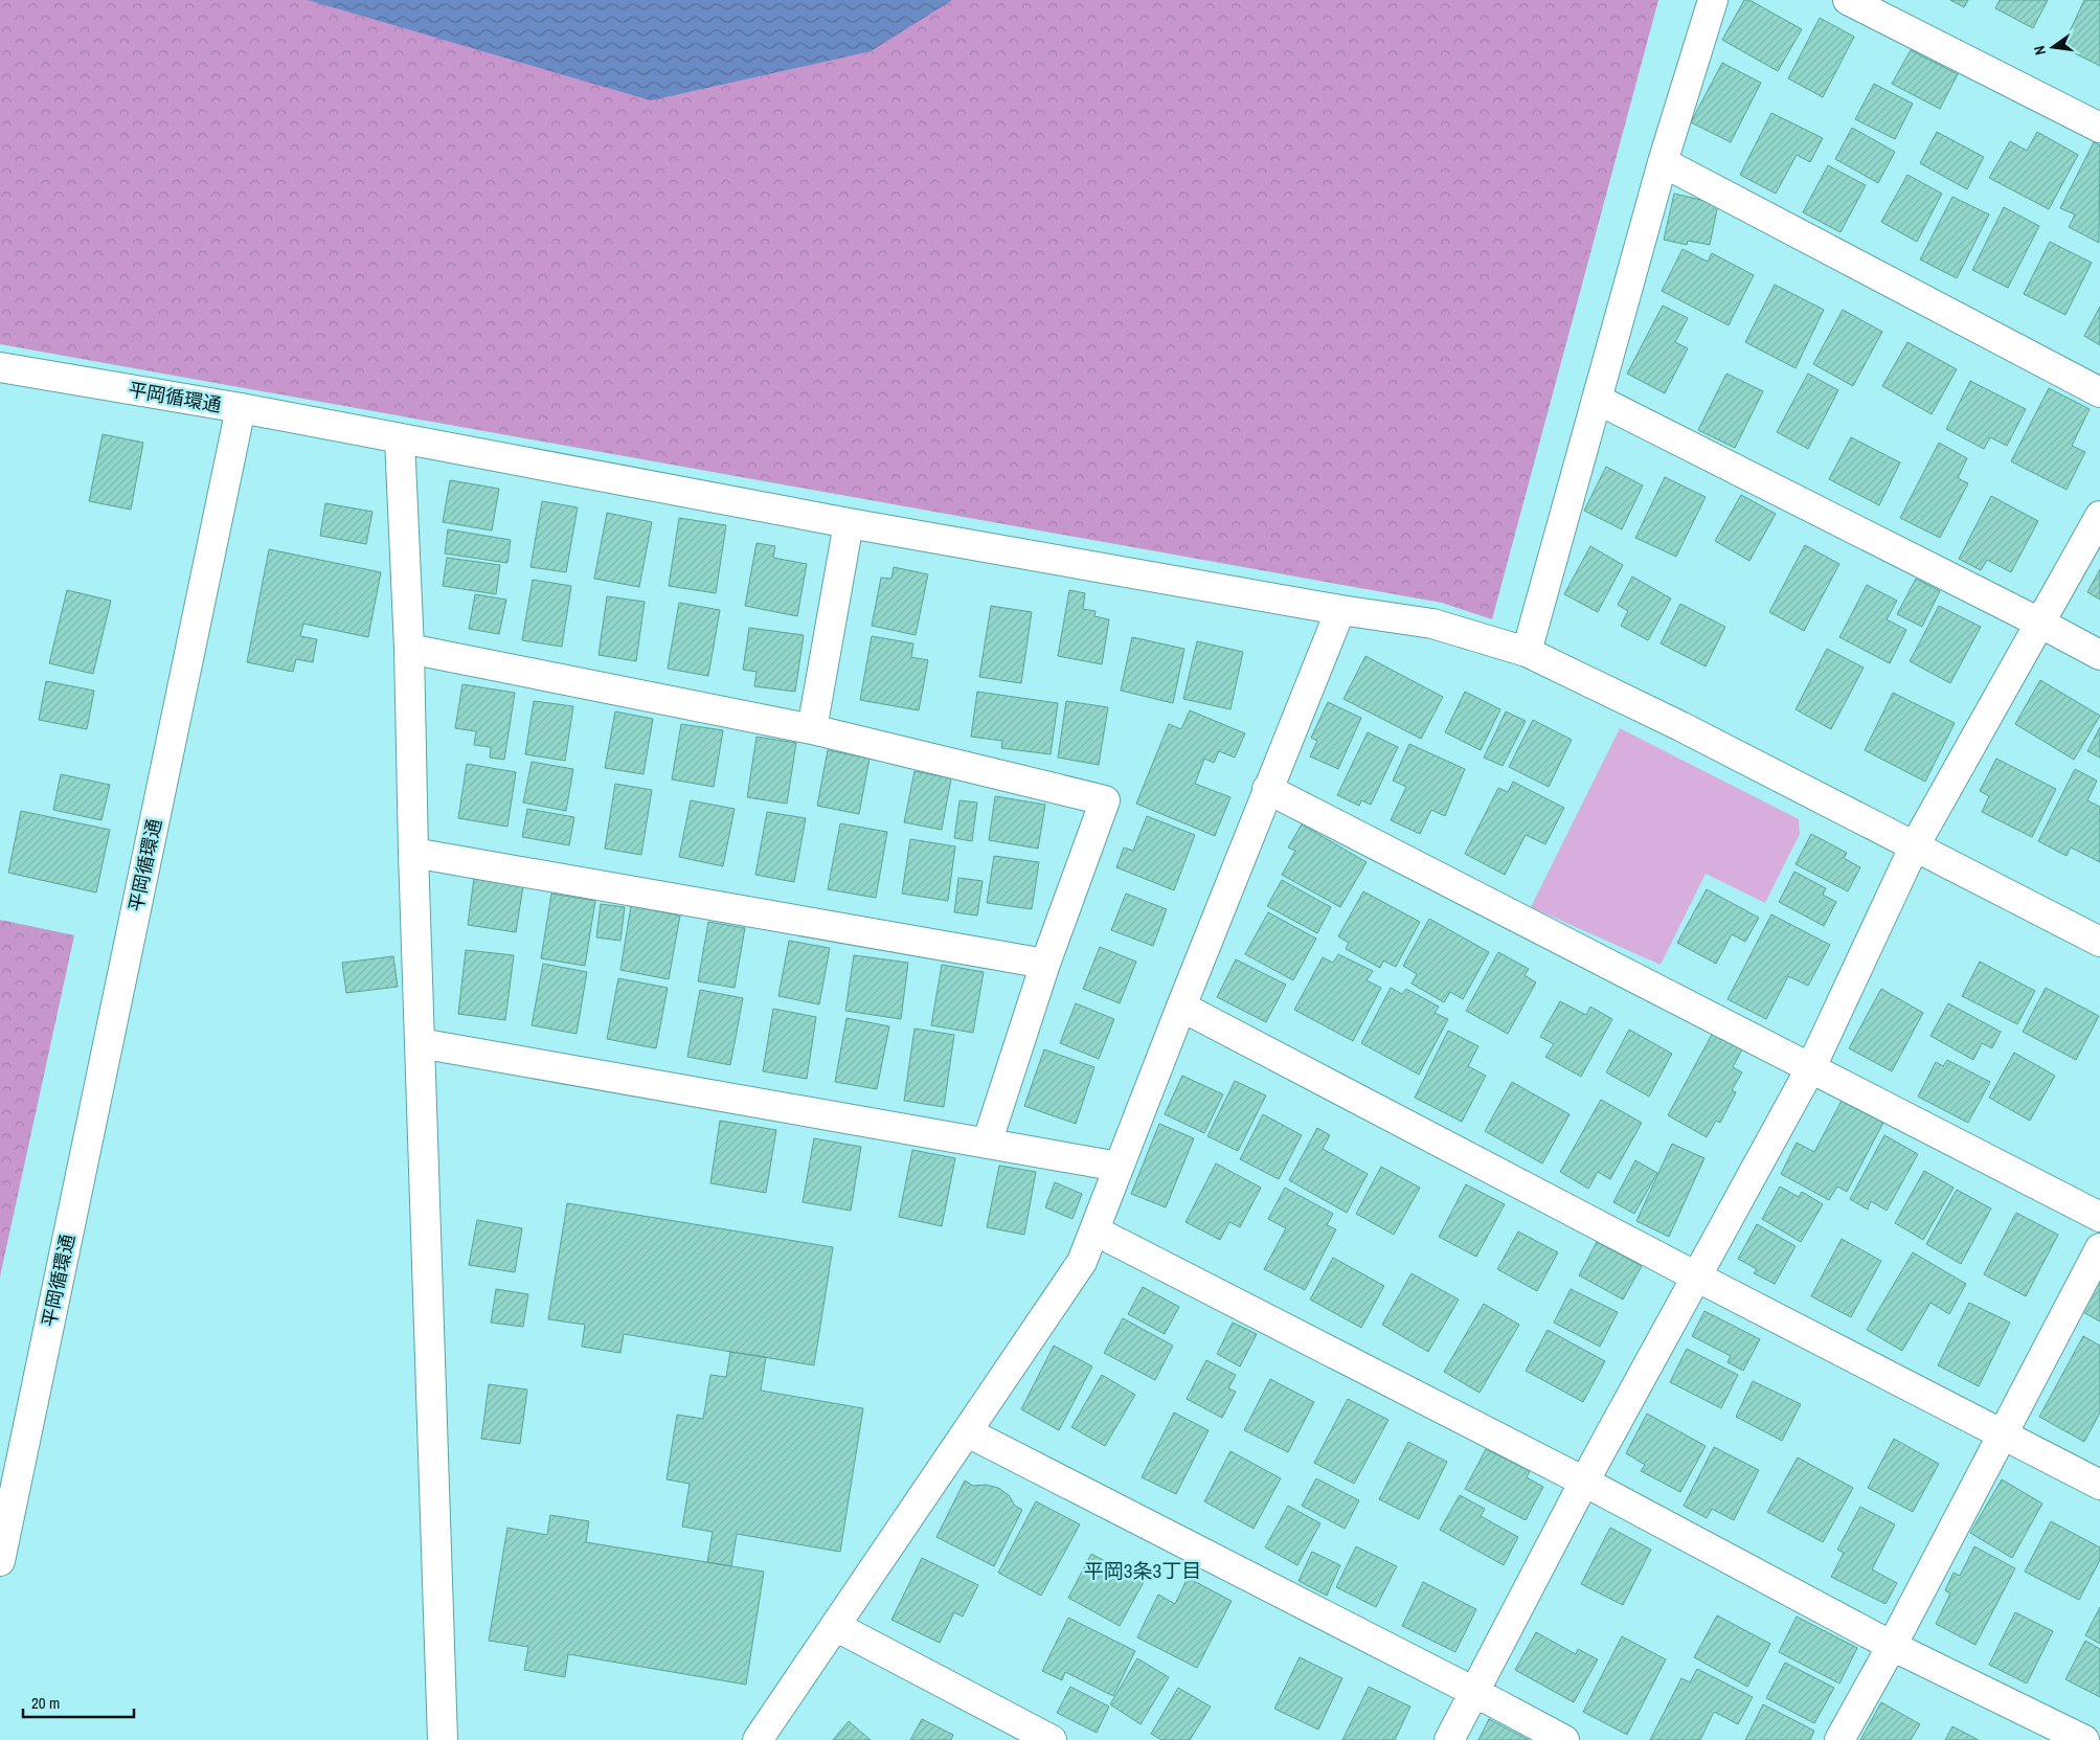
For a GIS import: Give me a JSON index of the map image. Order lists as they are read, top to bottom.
{
  "streets": {
    "street": ["平岡循環通"]
  },
  "districts": ["平岡3条3丁目"],
  "scale_bar": "20 m",
  "north": "left"
}
